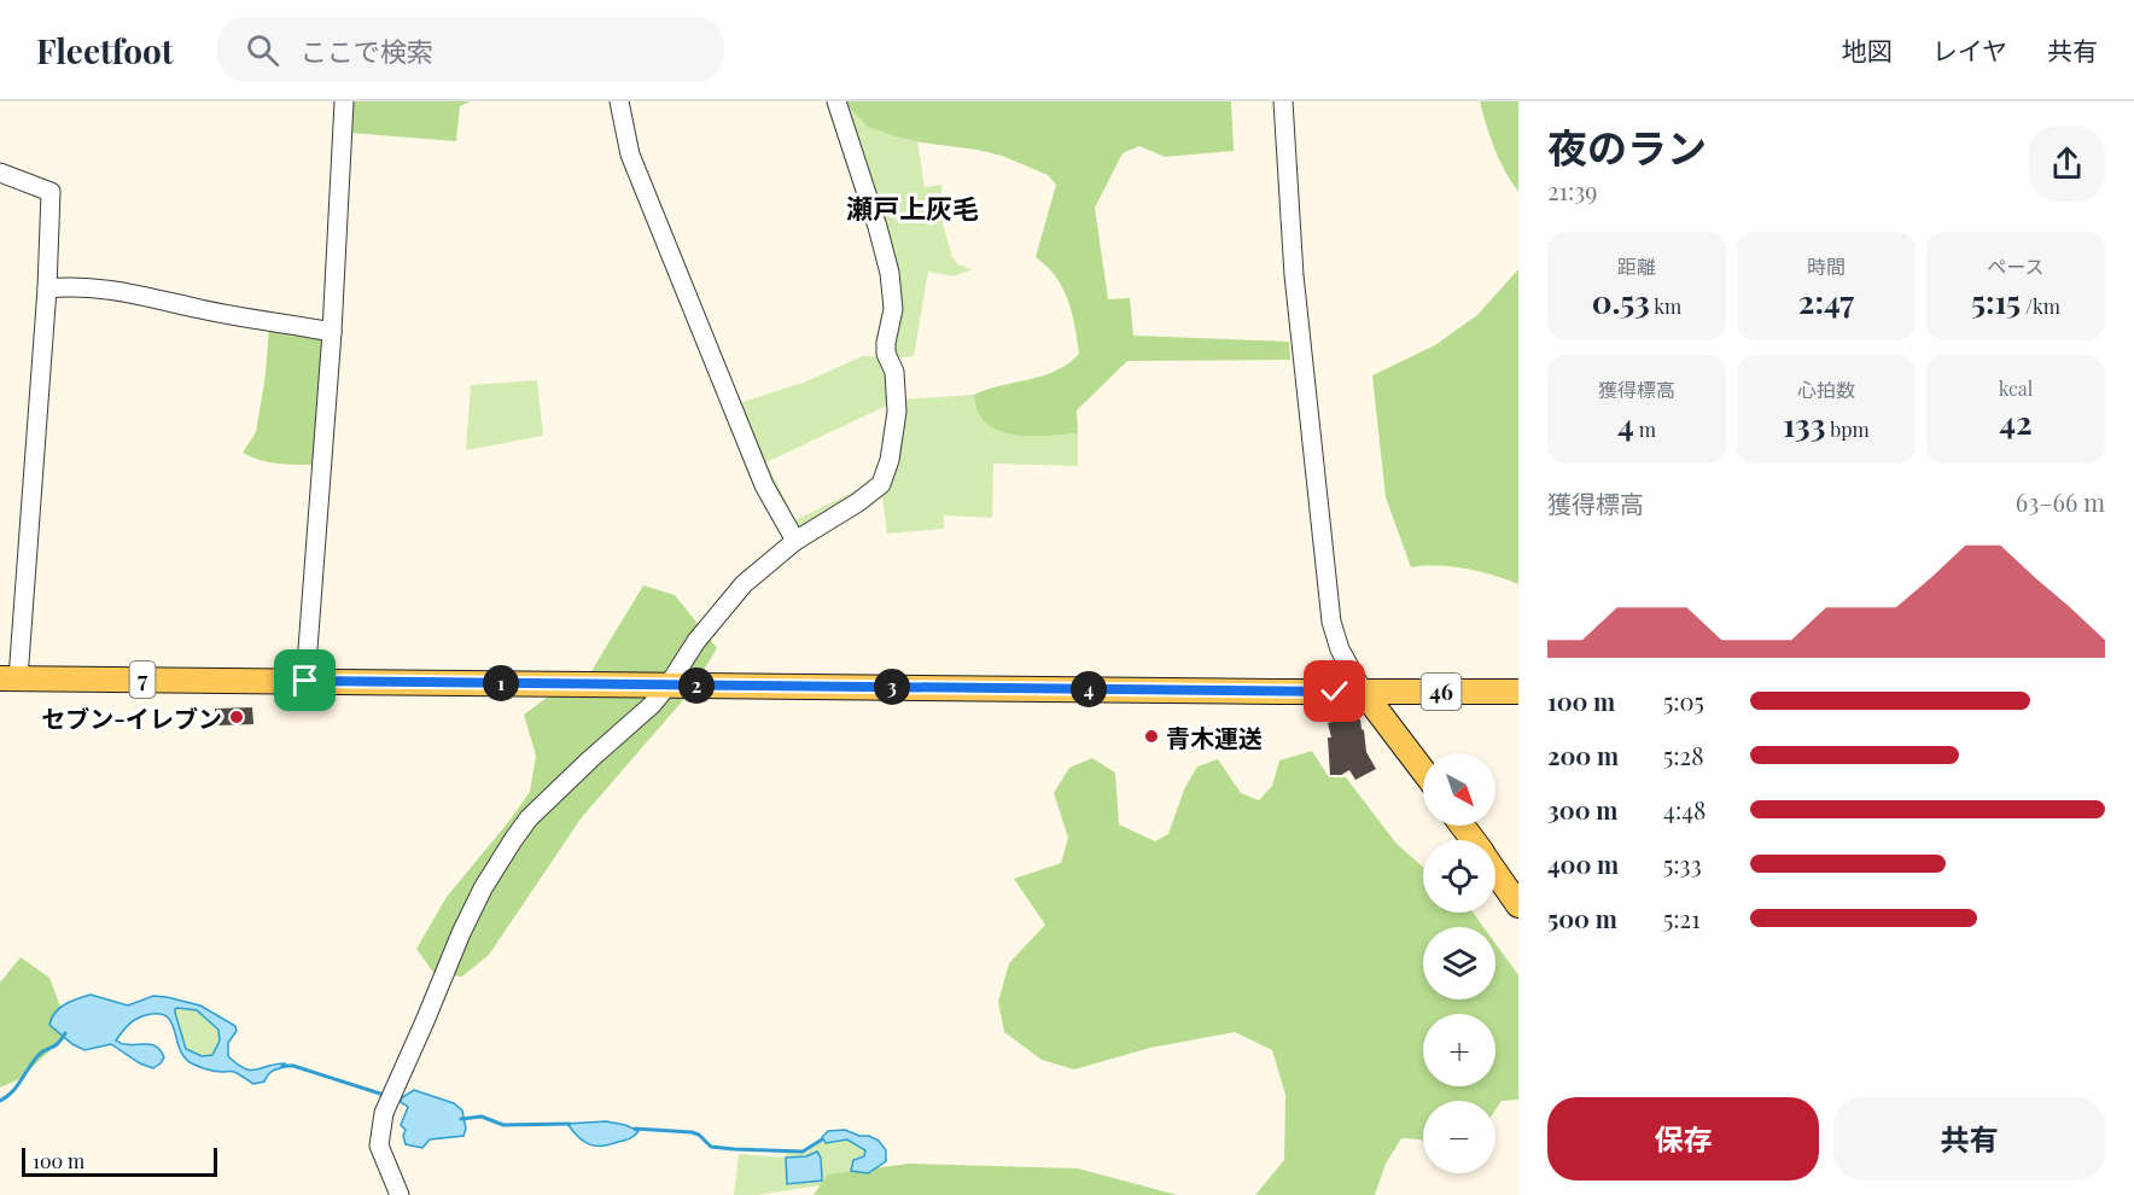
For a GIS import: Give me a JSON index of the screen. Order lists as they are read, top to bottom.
{
  "streets": {
    "main road": ["7", "46"]
  },
  "crossings": [
    ["7", "46"]
  ],
  "districts": ["瀬戸上灰毛"],
  "places": ["セブン-イレブン", "青木運送"],
  "scale_bar": "100 m",
  "north": "bottom right",
  "page": {
    "header": "Fleetfoot",
    "search": "ここで検索",
    "nav": ["地図", "レイヤ", "共有"],
    "heading": ["夜のラン", "21:39"],
    "stats": [
      ["距離", "0.53 km"],
      ["時間", "2:47"],
      ["ペース", "5:15 /km"],
      ["獲得標高", "4 m"],
      ["心拍数", "133 bpm"],
      ["kcal", "42"]
    ],
    "chart": ["獲得標高", "63–66 m"],
    "pins": [
      "1",
      "2",
      "3",
      "4"
    ],
    "list": [
      {
        "name": "100 m",
        "note": "5:05"
      },
      {
        "name": "200 m",
        "note": "5:28"
      },
      {
        "name": "300 m",
        "note": "4:48"
      },
      {
        "name": "400 m",
        "note": "5:33"
      },
      {
        "name": "500 m",
        "note": "5:21"
      }
    ],
    "map_buttons": ["+", "−"],
    "buttons": ["保存", "共有"],
    "scale": "100 m"
  }
}
